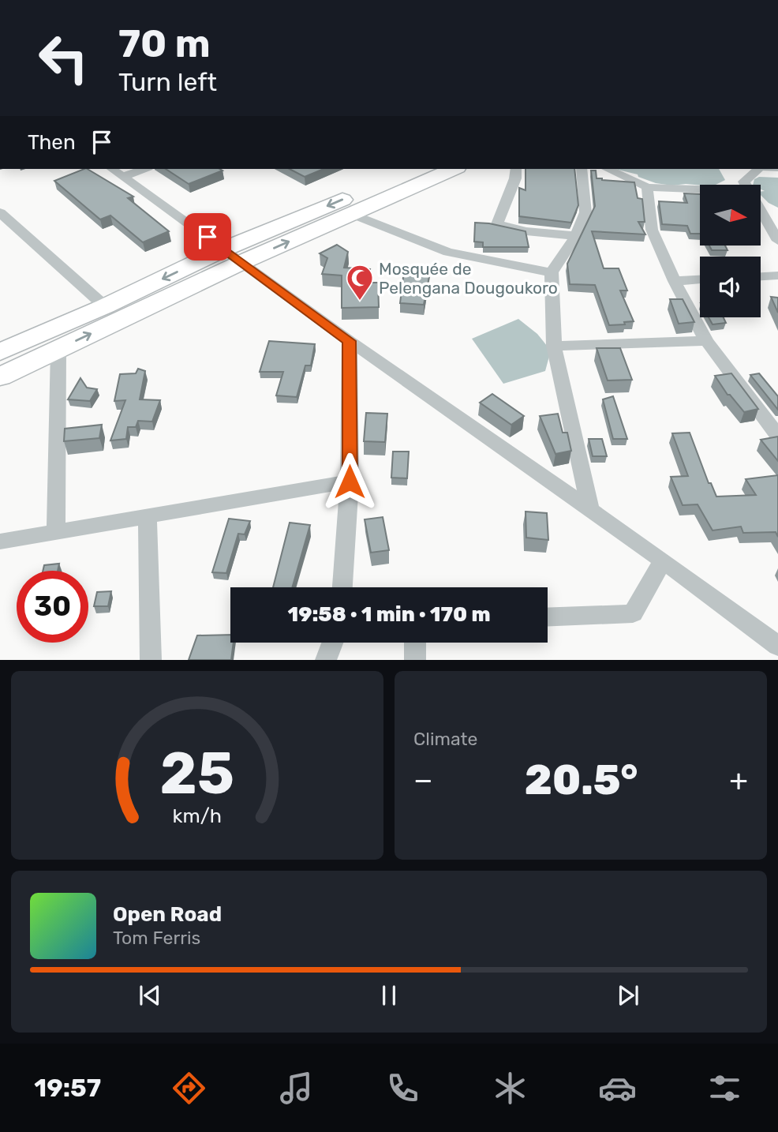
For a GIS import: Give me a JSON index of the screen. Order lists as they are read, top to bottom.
{
  "places": {
    "mosque": ["Mosquée de Pelengana Dougoukoro"]
  },
  "north": "right",
  "page": {
    "turn": ["70 m", "Turn left"],
    "then": "Then",
    "limit": "30",
    "trip": "19:58 · 1 min · 170 m",
    "tile": "Climate",
    "heat": ["−", "20.5°", "+"],
    "song": ["Open Road", "Tom Ferris"],
    "tabs": "19:57",
    "gauge": ["25", "km/h"]
  }
}
